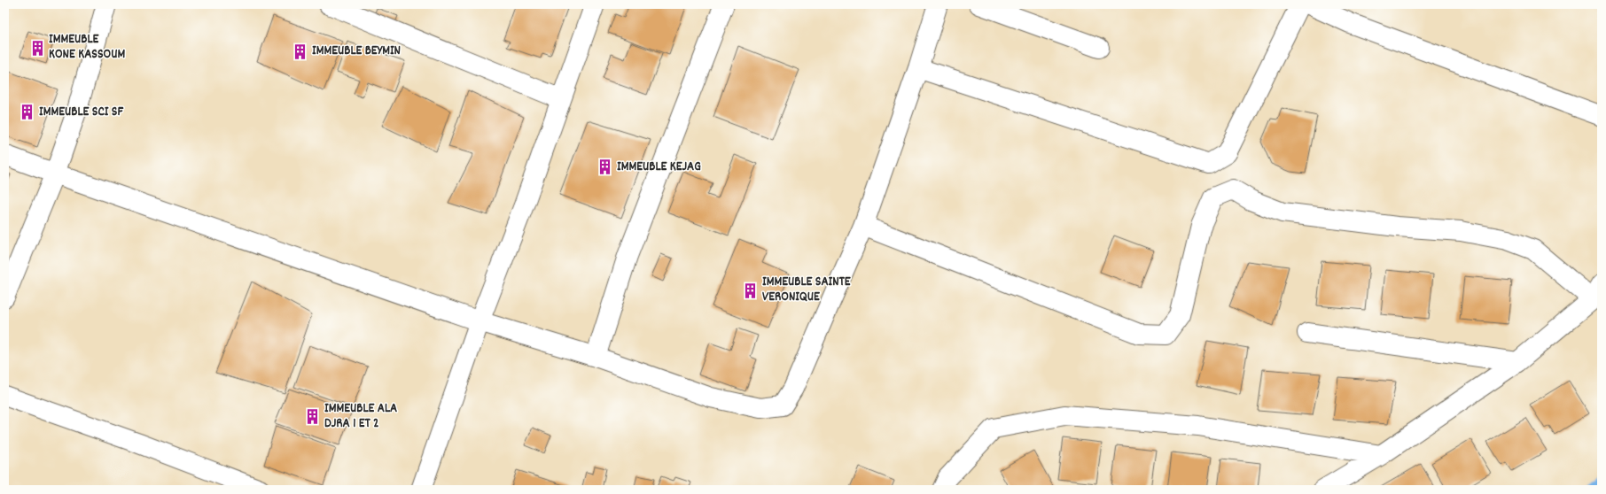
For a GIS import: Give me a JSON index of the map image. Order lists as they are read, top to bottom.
{
  "places": {
    "building": [
      "IMMEUBLE KONE KASSOUM",
      "IMMEUBLE BEYMIN",
      "IMMEUBLE SCI SF",
      "IMMEUBLE KEJAG",
      "IMMEUBLE SAINTE VERONIQUE",
      "IMMEUBLE ALA DJRA 1 ET 2"
    ]
  }
}
